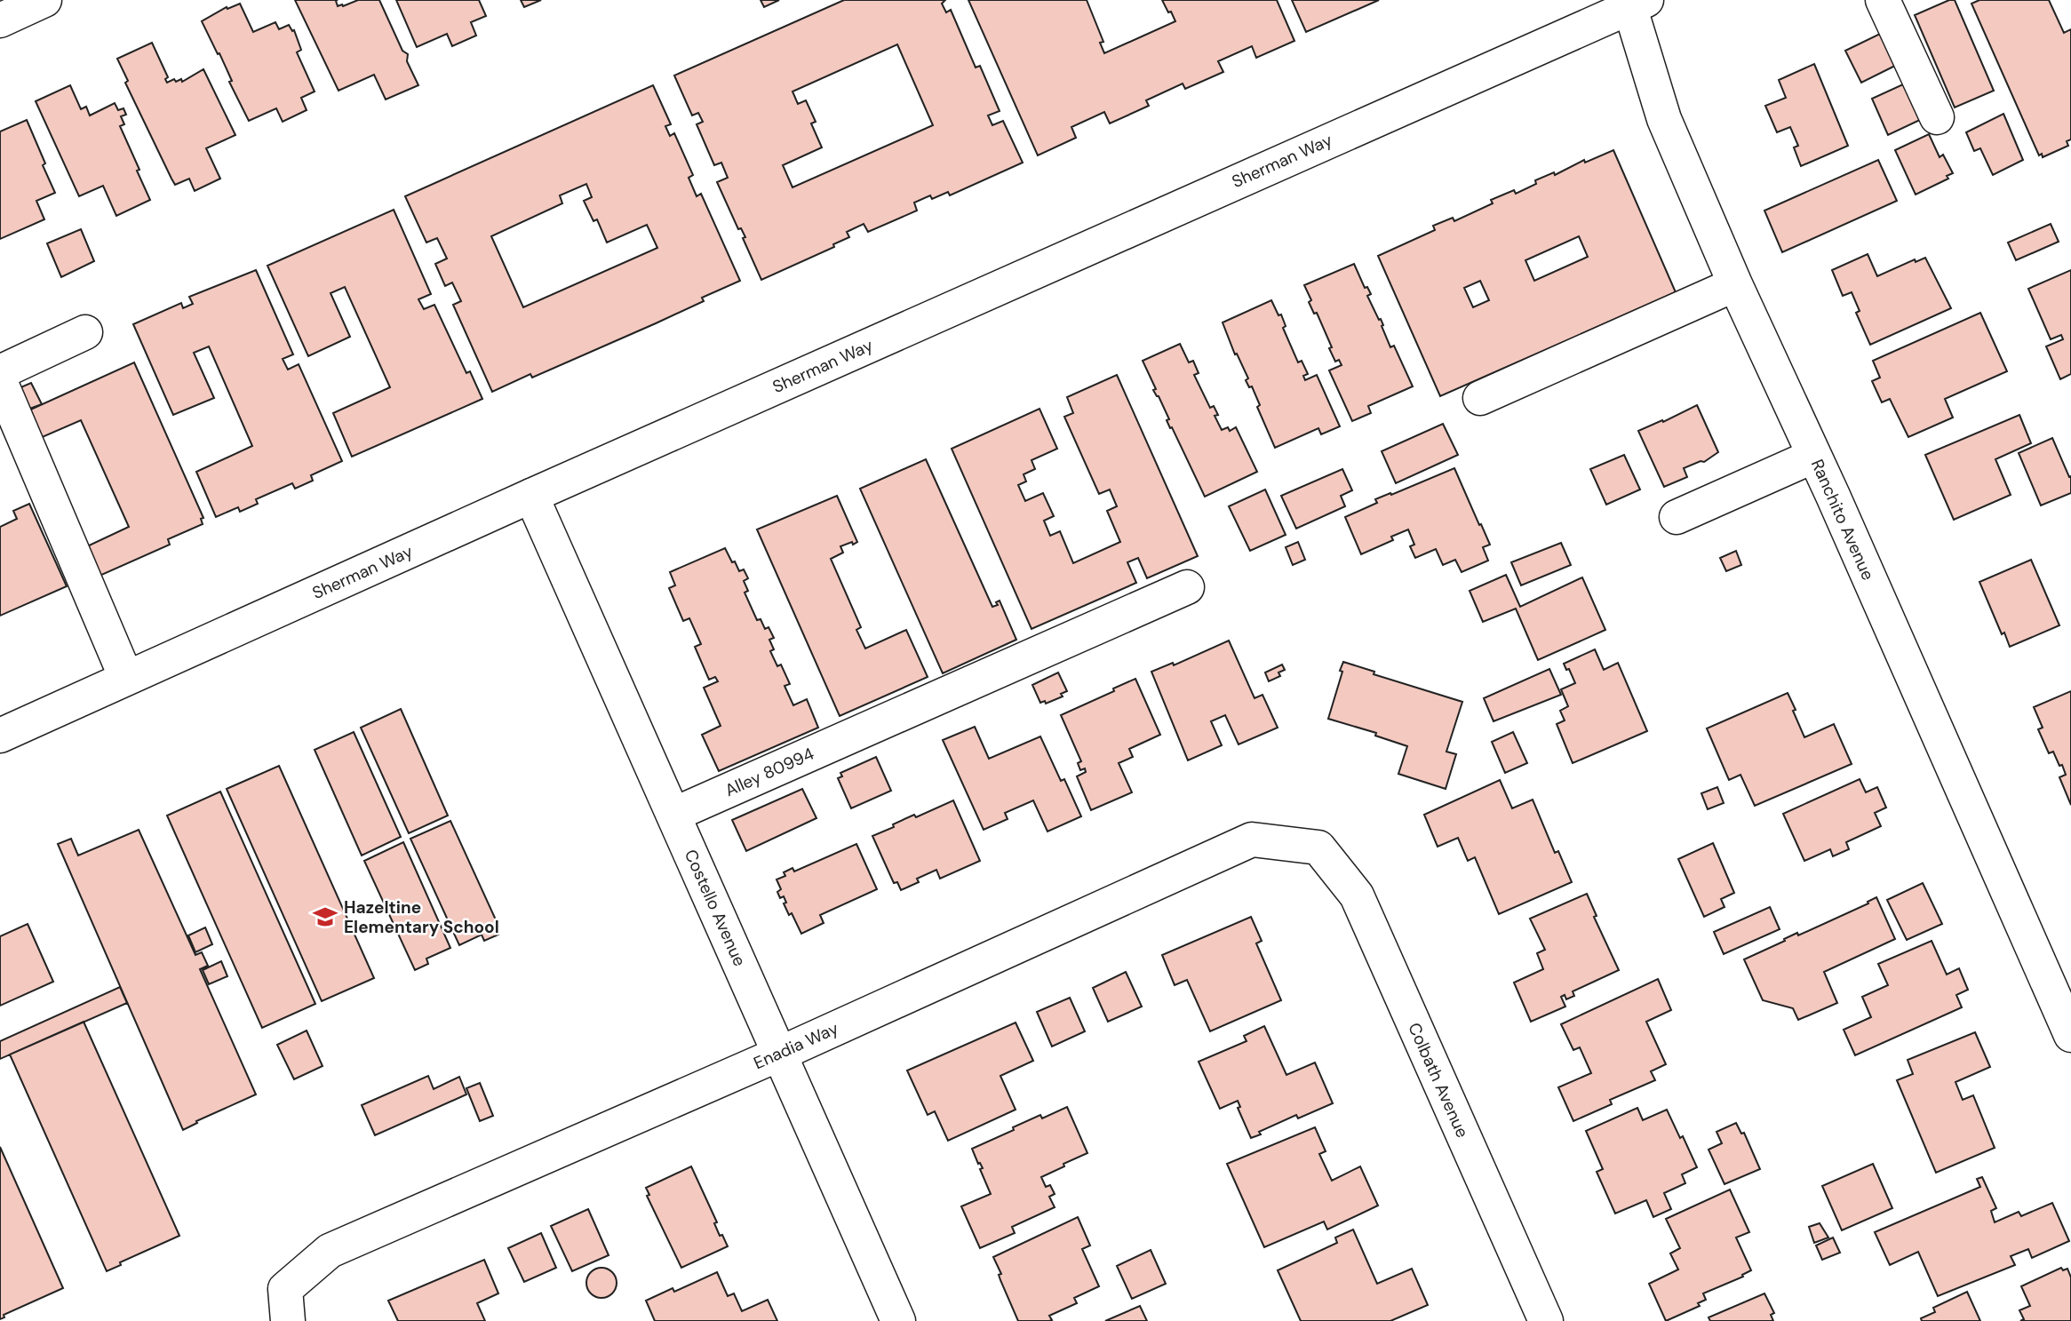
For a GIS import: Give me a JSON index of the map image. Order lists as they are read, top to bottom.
{
  "streets": {
    "street": [
      "Sherman Way",
      "Ranchito Avenue",
      "Alley 80994",
      "Costello Avenue",
      "Enadia Way",
      "Colbath Avenue"
    ]
  },
  "crossings": [
    ["Sherman Way", "Ranchito Avenue"],
    ["Sherman Way", "Costello Avenue"],
    ["Alley 80994", "Costello Avenue"],
    ["Costello Avenue", "Enadia Way"],
    ["Enadia Way", "Colbath Avenue"]
  ],
  "places": {
    "school or university": ["Hazeltine Elementary School"]
  }
}
